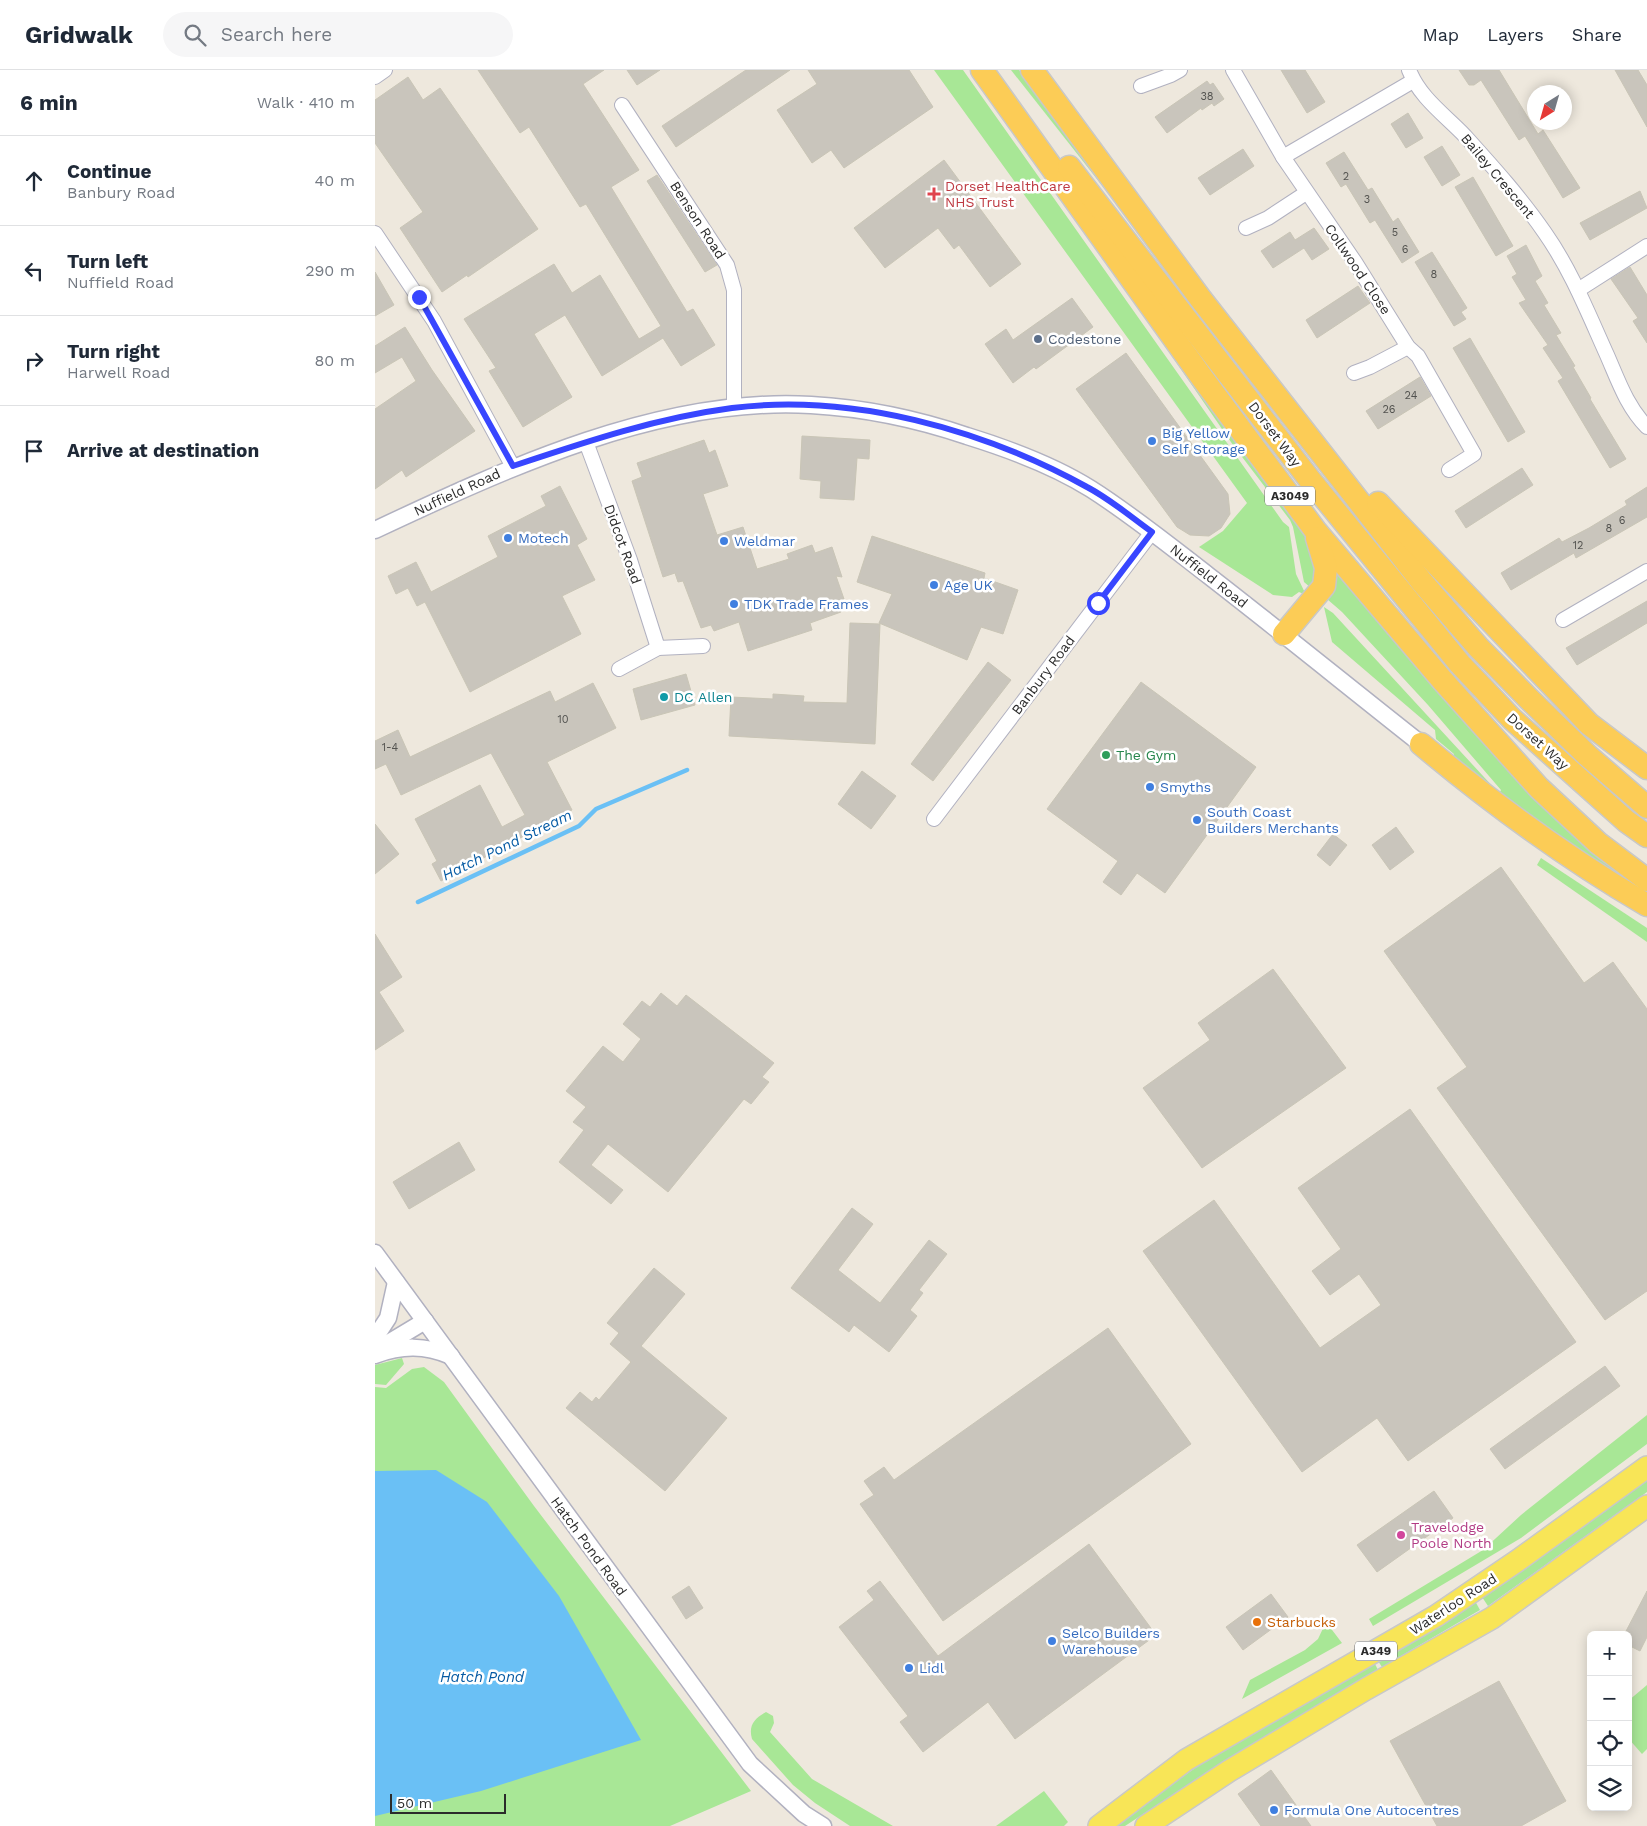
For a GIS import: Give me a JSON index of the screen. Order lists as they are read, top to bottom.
{
  "streets": {
    "highway": ["Dorset Way", "A3049"],
    "main road": ["Waterloo Road", "A349"],
    "street": [
      "Bailey Crescent",
      "Benson Road",
      "Collwood Close",
      "Nuffield Road",
      "Didcot Road",
      "Banbury Road",
      "Hatch Pond Road"
    ]
  },
  "crossings": [
    ["Benson Road", "Nuffield Road"],
    ["Nuffield Road", "Didcot Road"],
    ["Nuffield Road", "Banbury Road"]
  ],
  "water": ["Hatch Pond Stream", "Hatch Pond"],
  "places": {
    "health": ["Dorset HealthCare NHS Trust"],
    "other": [
      "Codestone",
      "Big Yellow Self Storage",
      "Motech",
      "Weldmar",
      "Age UK",
      "TDK Trade Frames",
      "DC Allen",
      "The Gym",
      "Smyths",
      "South Coast Builders Merchants",
      "Travelodge Poole North",
      "Starbucks",
      "Selco Builders Warehouse",
      "Lidl",
      "Formula One Autocentres"
    ]
  },
  "house_numbers": [
    "38",
    "2",
    "3",
    "5",
    "6",
    "8",
    "24",
    "26",
    "6",
    "8",
    "12",
    "10",
    "1-4"
  ],
  "scale_bar": "50 m",
  "north": "bottom left",
  "page": {
    "header": "Gridwalk",
    "search": "Search here",
    "nav": ["Map", "Layers", "Share"],
    "heading": ["6 min", "Walk · 410 m"],
    "list": [
      ["Continue", "Banbury Road", "40 m"],
      ["Turn left", "Nuffield Road", "290 m"],
      ["Turn right", "Harwell Road", "80 m"],
      "Arrive at destination"
    ],
    "map_buttons": ["+", "−"],
    "scale": "50 m"
  }
}
